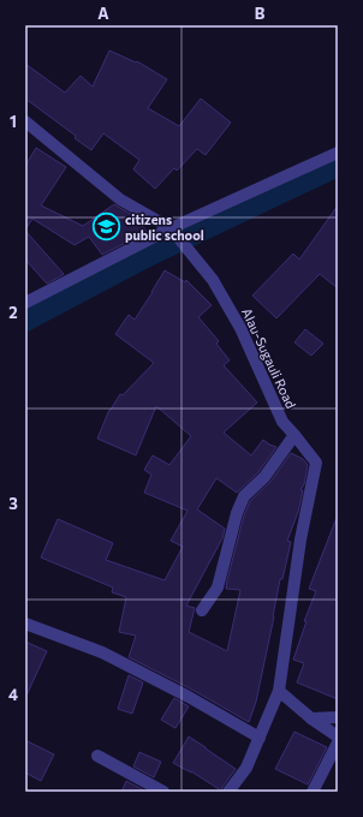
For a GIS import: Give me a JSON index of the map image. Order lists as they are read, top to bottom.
{
  "streets": {
    "street": ["Alau-Sugauli Road"]
  },
  "places": {
    "school or university": ["citizens public school"]
  },
  "grid": {
    "columns": ["A", "B"],
    "rows": [
      "1",
      "2",
      "3",
      "4"
    ]
  }
}
